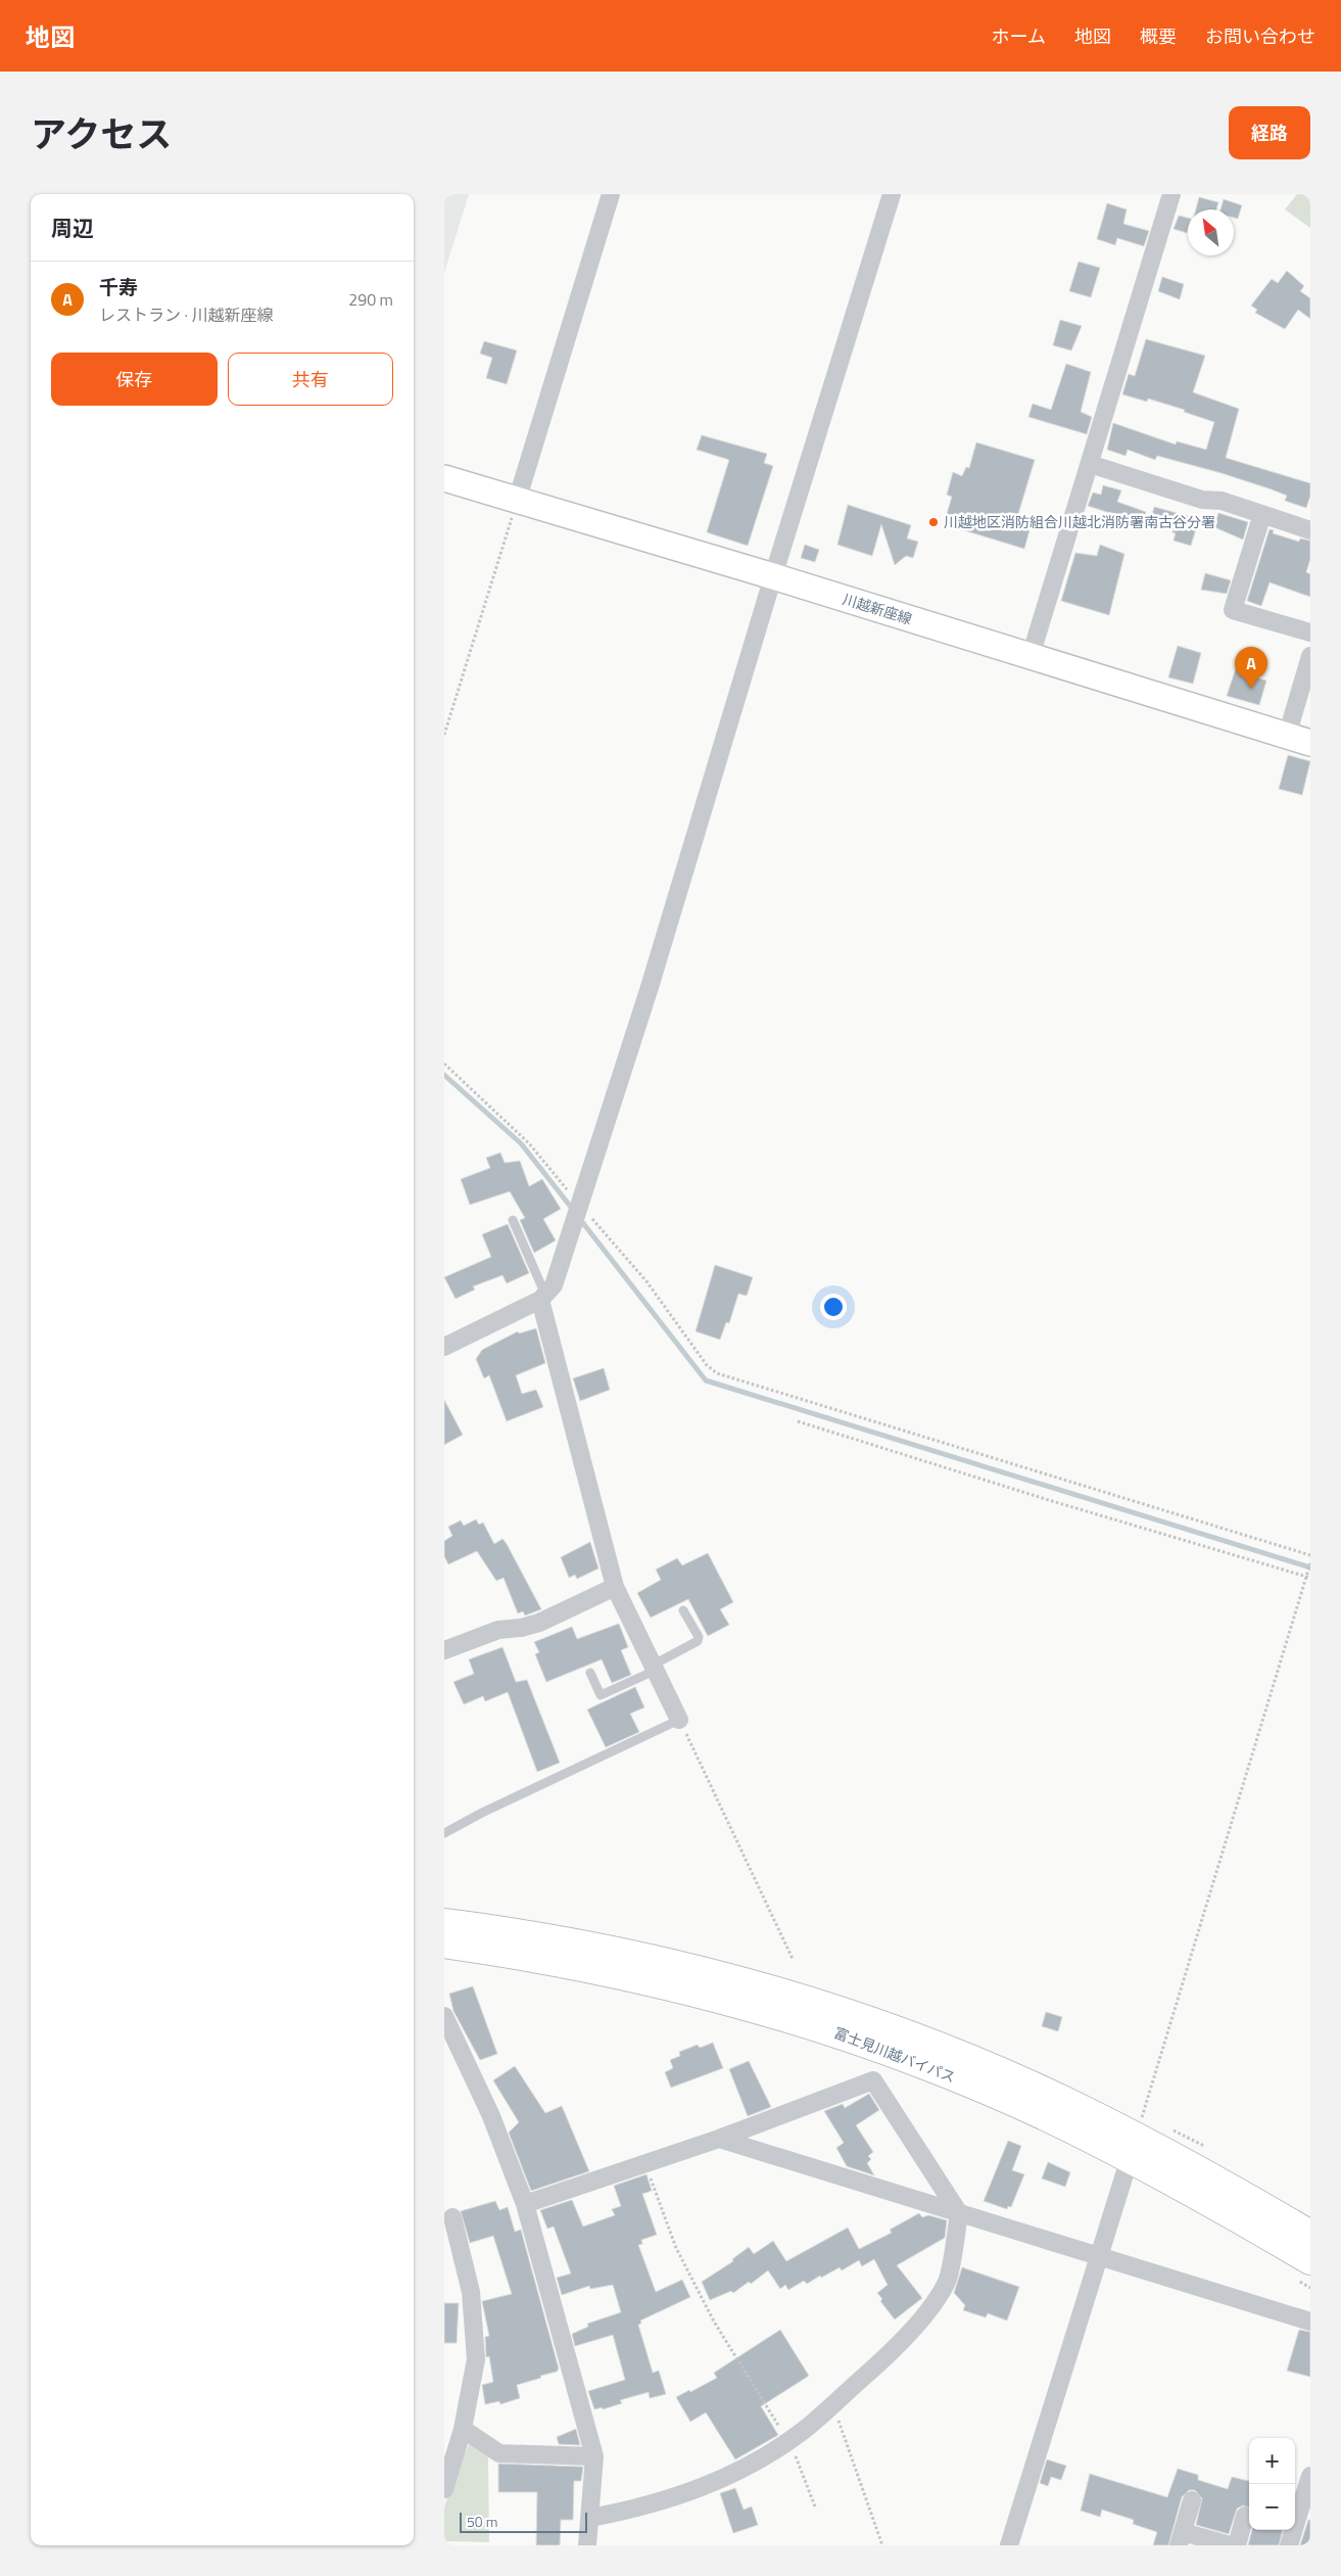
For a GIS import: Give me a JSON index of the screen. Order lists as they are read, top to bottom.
{
  "streets": {
    "highway": ["富士見川越バイパス"],
    "main road": ["川越新座線"]
  },
  "places": ["川越地区消防組合川越北消防署南古谷分署"],
  "scale_bar": "50 m",
  "north": "top left",
  "page": {
    "header": "地図",
    "nav": [
      "ホーム",
      "地図",
      "概要",
      "お問い合わせ"
    ],
    "title": "アクセス",
    "buttons": [
      "経路",
      ["保存", "共有"]
    ],
    "heading": "周辺",
    "list": [
      {
        "mark": "A",
        "name": "千寿",
        "note": "レストラン · 川越新座線",
        "value": "290 m"
      }
    ],
    "pins": "A",
    "map_buttons": ["+", "−"],
    "scale": "50 m"
  }
}
